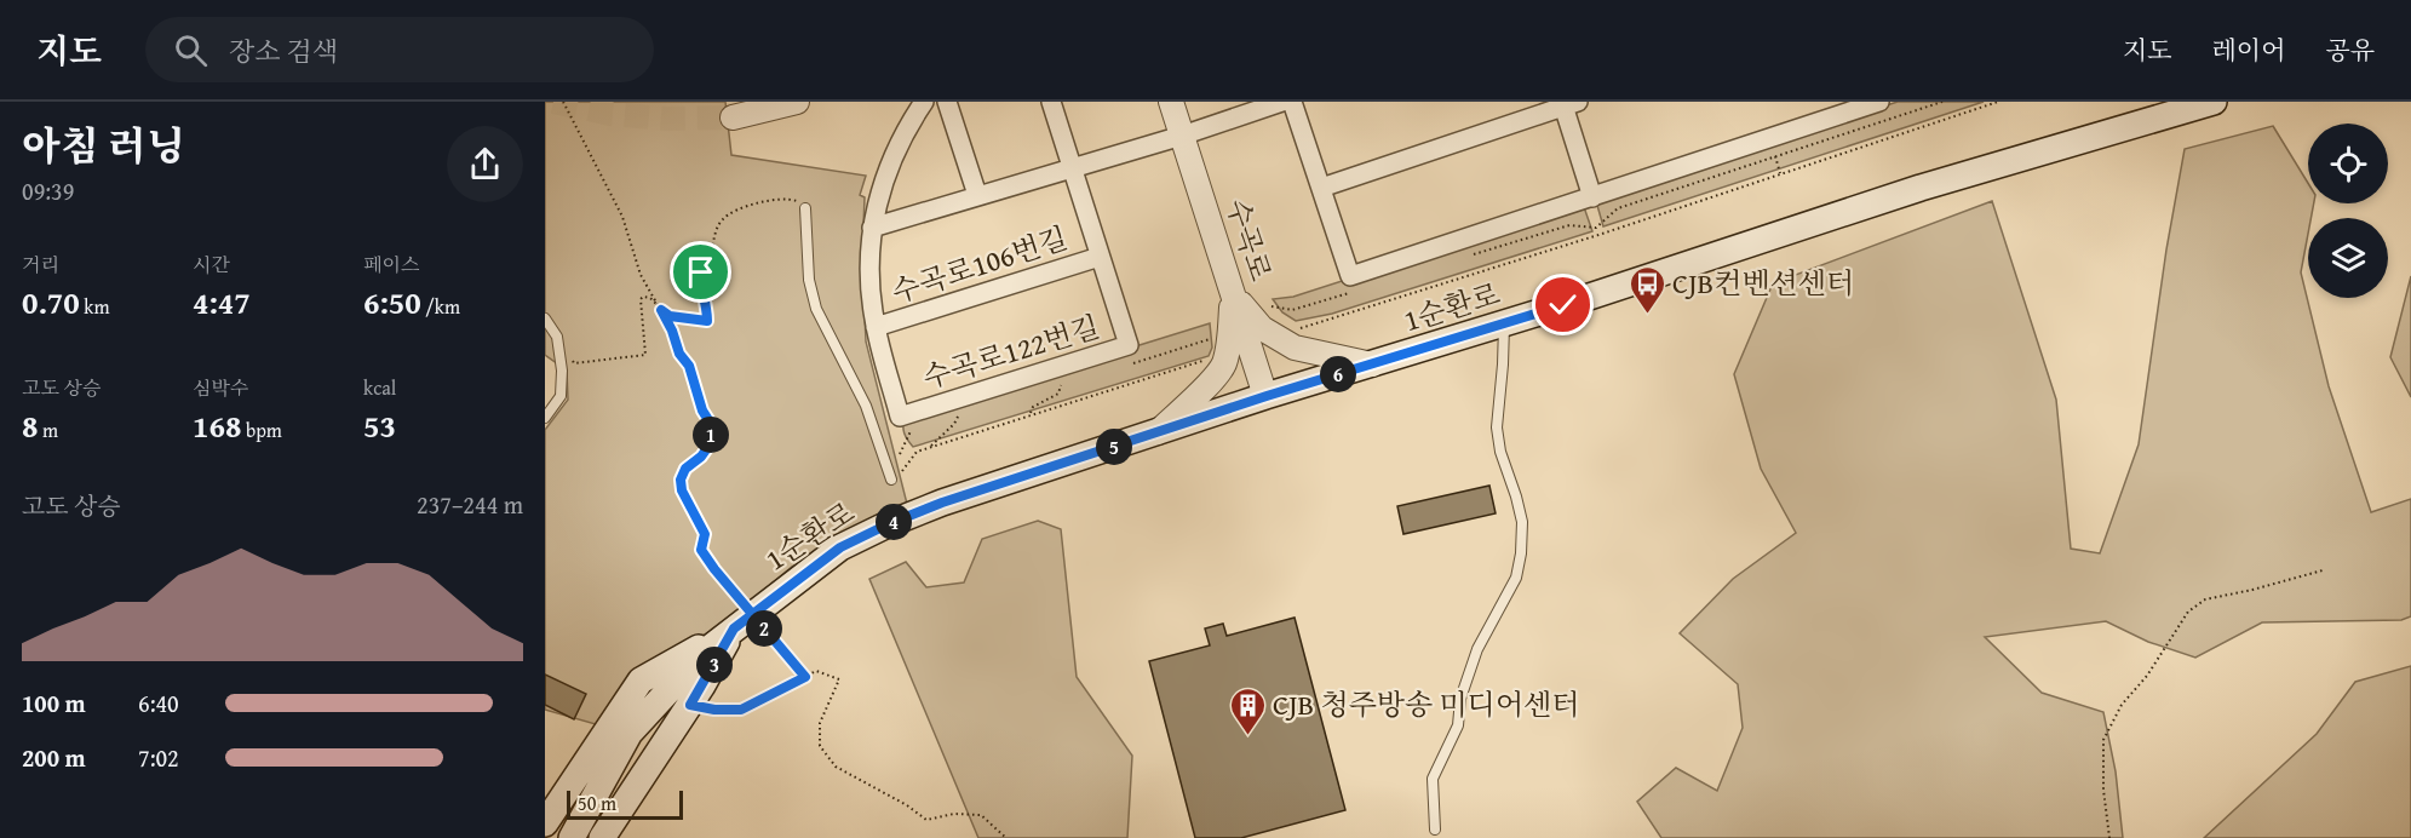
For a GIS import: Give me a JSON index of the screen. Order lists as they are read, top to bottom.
{
  "streets": {
    "main road": ["1순환로"],
    "street": ["수곡로", "수곡로106번길", "수곡로122번길"]
  },
  "crossings": [
    ["수곡로", "1순환로"],
    ["수곡로106번길", "수곡로122번길"]
  ],
  "places": {
    "bus stop": ["CJB컨벤션센터"],
    "building": ["CJB 청주방송 미디어센터"]
  },
  "scale_bar": "50 m",
  "page": {
    "header": "지도",
    "search": "장소 검색",
    "nav": ["지도", "레이어", "공유"],
    "heading": ["아침 러닝", "09:39"],
    "stats": [
      ["거리", "0.70 km"],
      ["시간", "4:47"],
      ["페이스", "6:50 /km"],
      ["고도 상승", "8 m"],
      ["심박수", "168 bpm"],
      ["kcal", "53"]
    ],
    "pins": [
      "6",
      "1",
      "5",
      "4",
      "2",
      "3"
    ],
    "chart": ["고도 상승", "237–244 m"],
    "list": [
      {
        "name": "100 m",
        "note": "6:40"
      },
      {
        "name": "200 m",
        "note": "7:02"
      }
    ],
    "scale": "50 m"
  }
}
